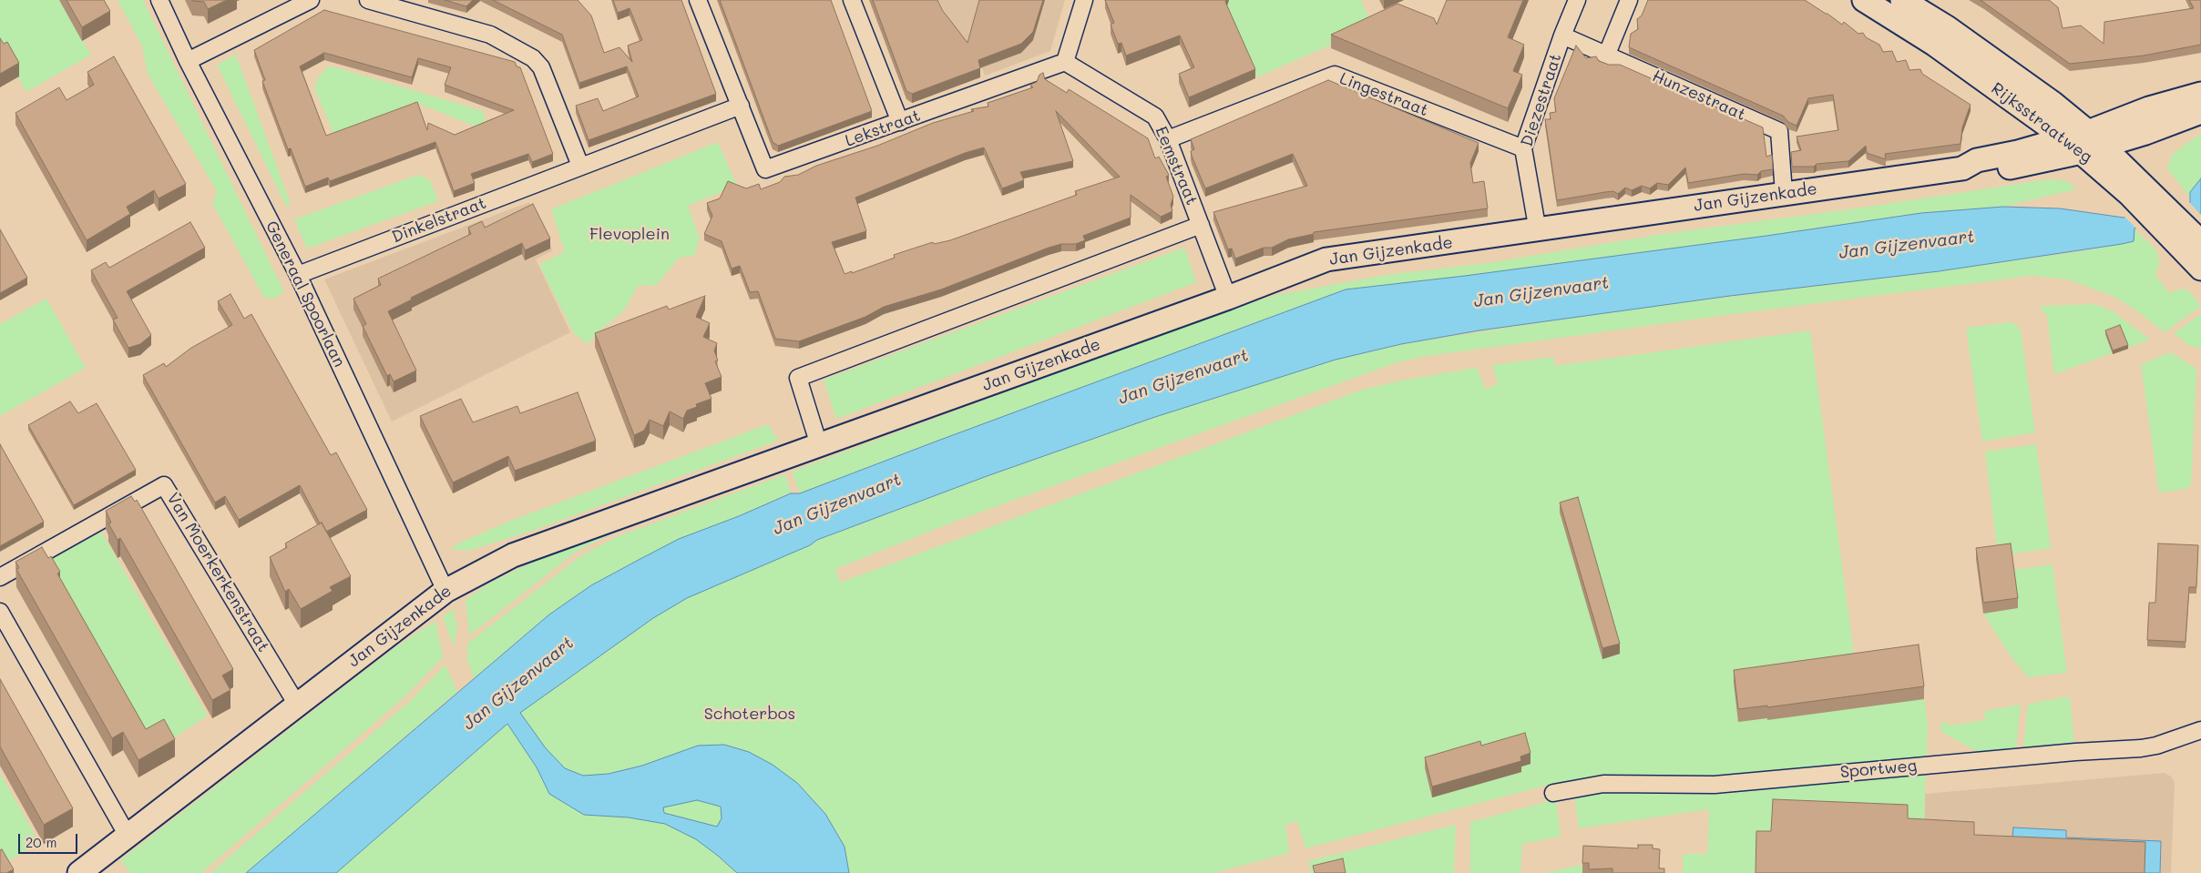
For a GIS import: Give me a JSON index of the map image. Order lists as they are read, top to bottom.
{
  "streets": {
    "street": [
      "Lingestraat",
      "Hunzestraat",
      "Diezestraat",
      "Rijksstraatweg",
      "Lekstraat",
      "Eemstraat",
      "Jan Gijzenkade",
      "Dinkelstraat",
      "Generaal Spoorlaan",
      "Van Moerkerkenstraat",
      "Sportweg"
    ]
  },
  "crossings": [
    ["Lingestraat", "Diezestraat"],
    ["Lingestraat", "Eemstraat"],
    ["Hunzestraat", "Diezestraat"],
    ["Hunzestraat", "Jan Gijzenkade"],
    ["Diezestraat", "Jan Gijzenkade"],
    ["Rijksstraatweg", "Jan Gijzenkade"],
    ["Lekstraat", "Eemstraat"],
    ["Eemstraat", "Jan Gijzenkade"],
    ["Jan Gijzenkade", "Generaal Spoorlaan"],
    ["Jan Gijzenkade", "Van Moerkerkenstraat"],
    ["Dinkelstraat", "Generaal Spoorlaan"]
  ],
  "water": ["Jan Gijzenvaart"],
  "parks": ["Flevoplein", "Schoterbos"],
  "scale_bar": "20 m"
}
